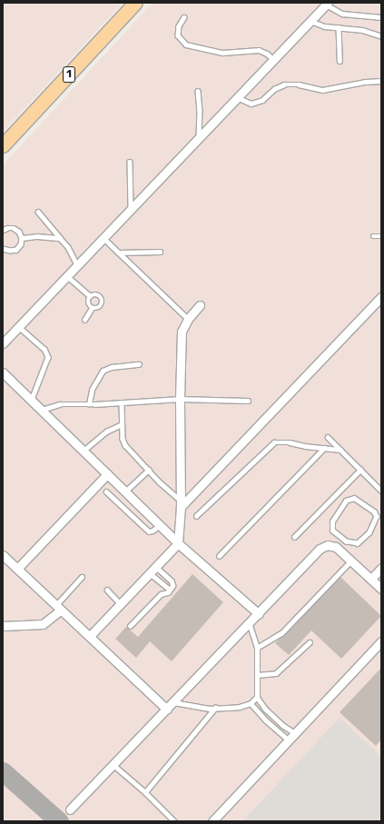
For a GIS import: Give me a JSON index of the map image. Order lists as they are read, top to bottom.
{
  "streets": {
    "main road": ["1"]
  }
}
